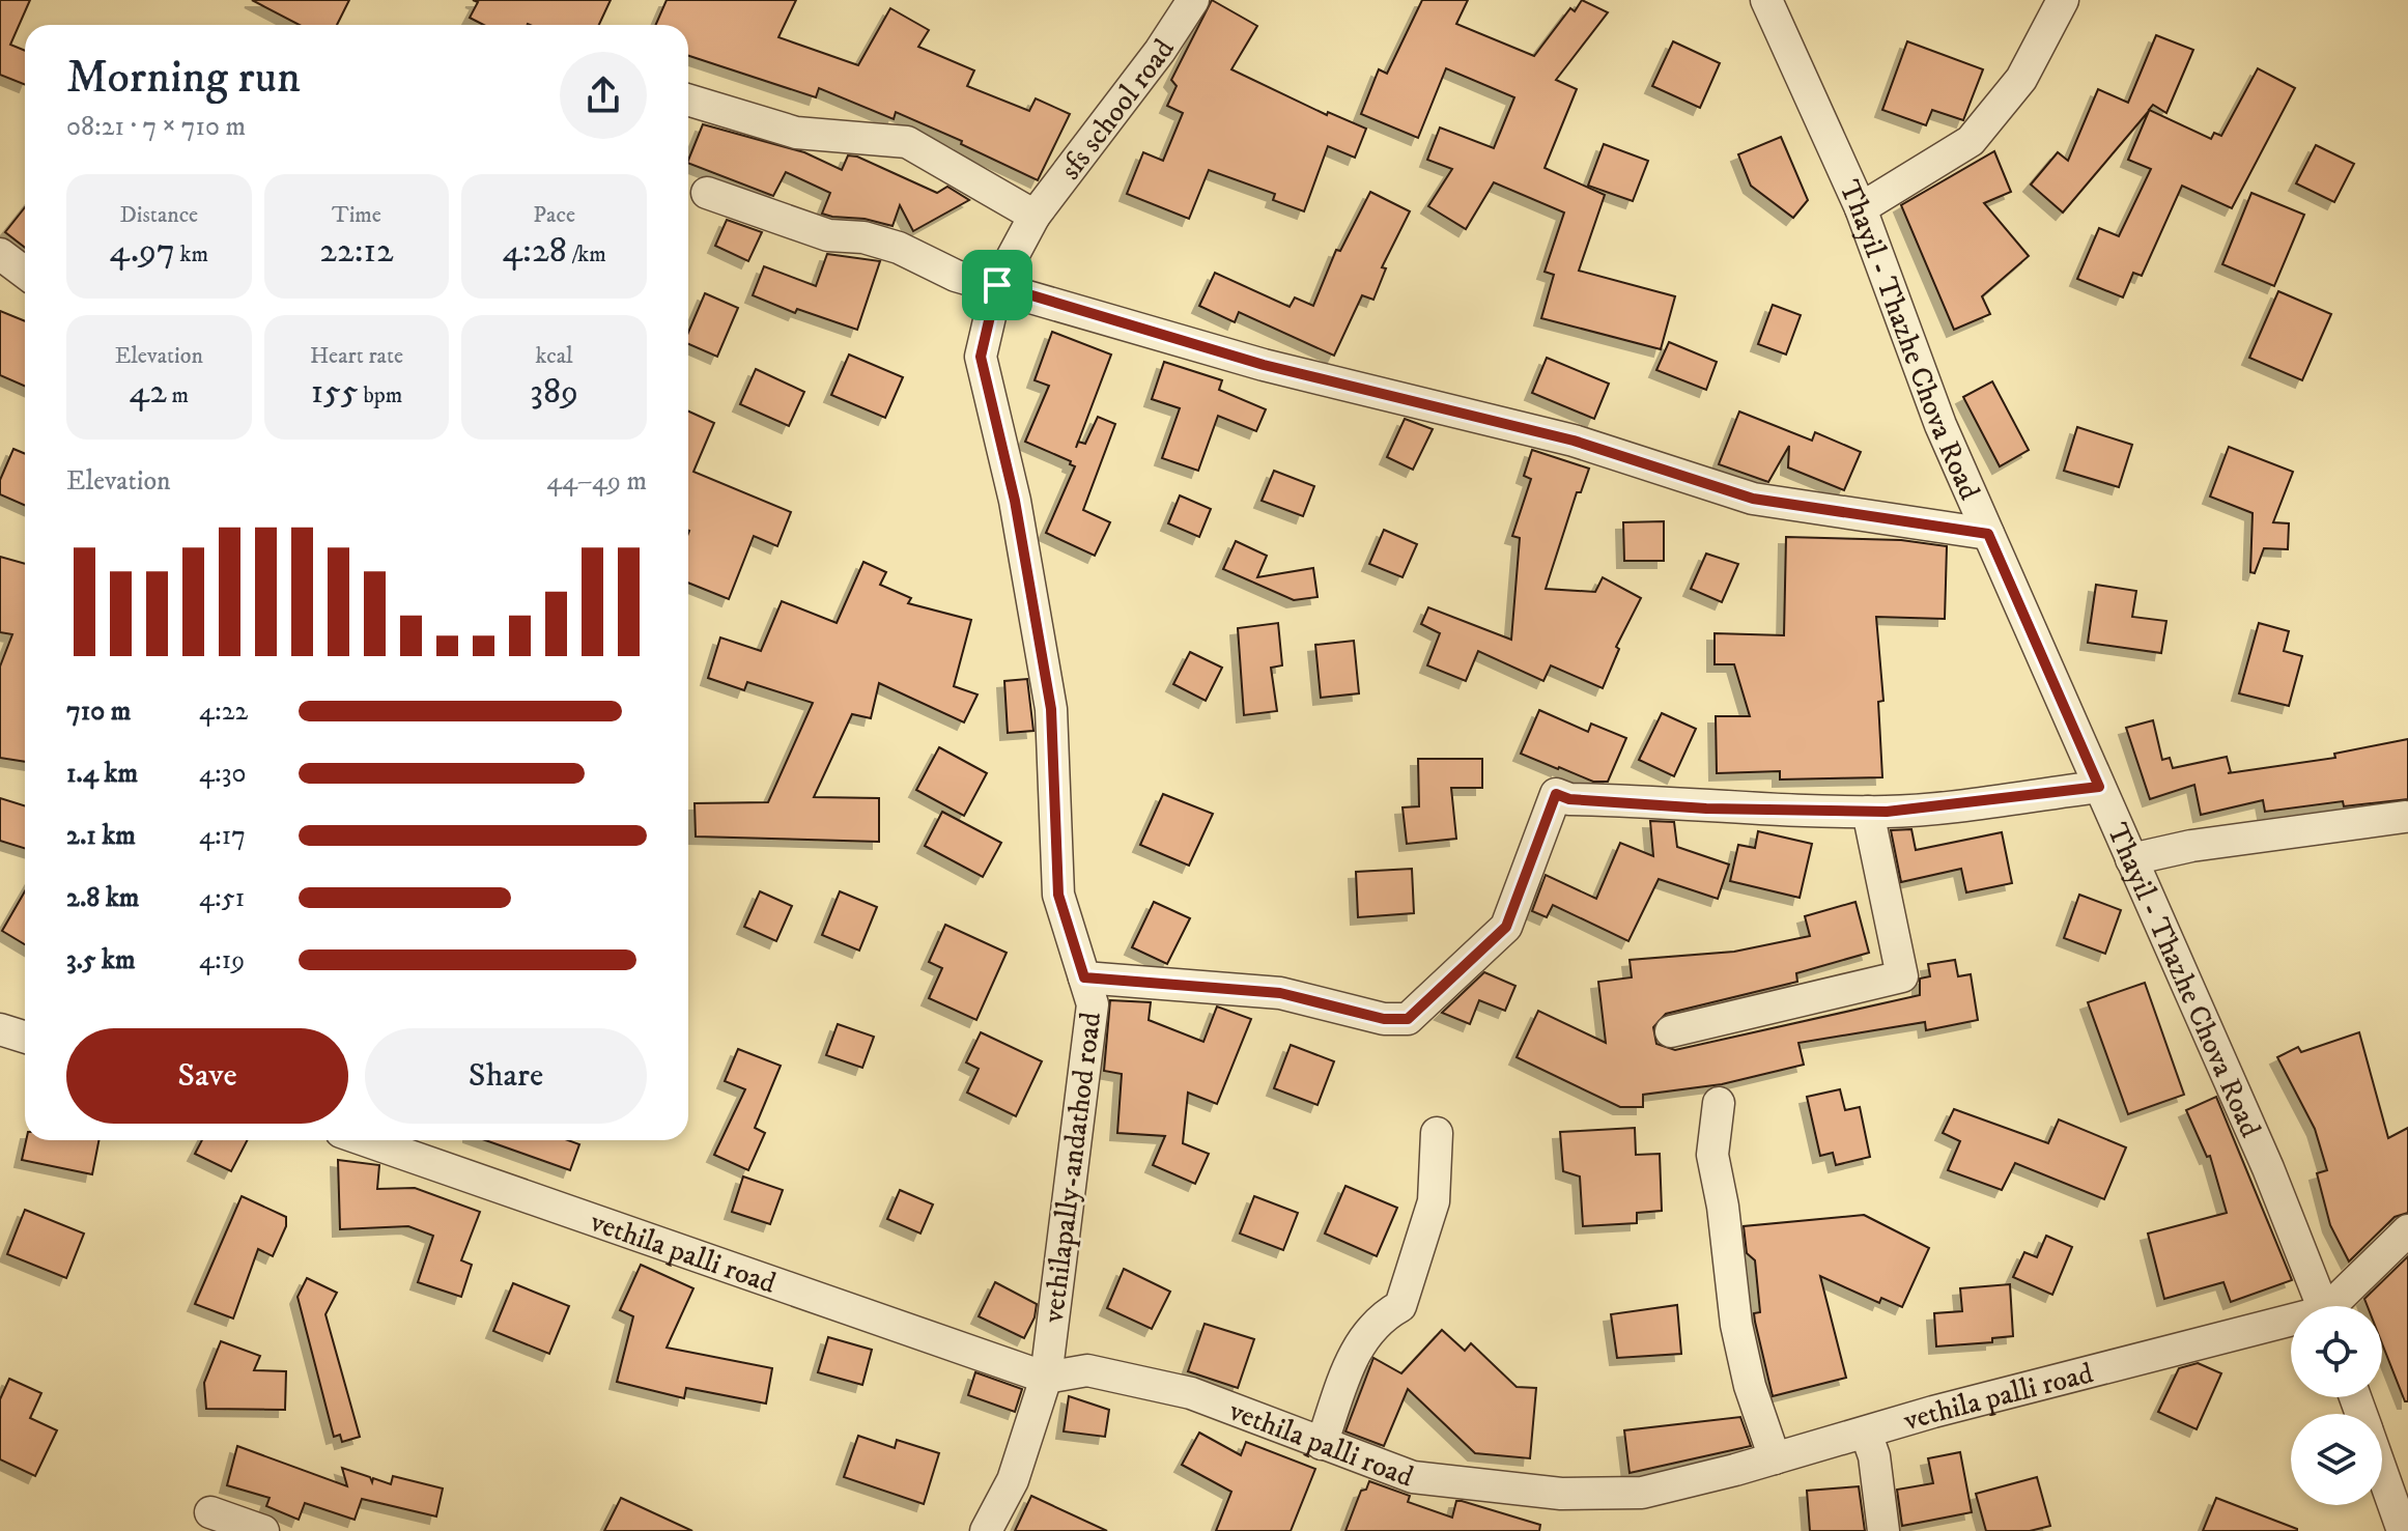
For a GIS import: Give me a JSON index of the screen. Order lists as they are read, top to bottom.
{
  "streets": {
    "street": [
      "sfs school road",
      "Thayil - Thazhe Chova Road",
      "vethilapally-andathod road",
      "vethila palli road"
    ]
  },
  "crossings": [
    ["sfs school road", "vethilapally-andathod road"],
    ["vethilapally-andathod road", "vethila palli road"]
  ],
  "page": {
    "heading": ["Morning run", "08:21 · 7 × 710 m"],
    "stats": [
      ["Distance", "4.97 km"],
      ["Time", "22:12"],
      ["Pace", "4:28 /km"],
      ["Elevation", "42 m"],
      ["Heart rate", "155 bpm"],
      ["kcal", "389"]
    ],
    "chart": ["Elevation", "44–49 m"],
    "list": [
      {
        "name": "710 m",
        "note": "4:22"
      },
      {
        "name": "1.4 km",
        "note": "4:30"
      },
      {
        "name": "2.1 km",
        "note": "4:17"
      },
      {
        "name": "2.8 km",
        "note": "4:51"
      },
      {
        "name": "3.5 km",
        "note": "4:19"
      }
    ],
    "buttons": ["Save", "Share"]
  }
}
